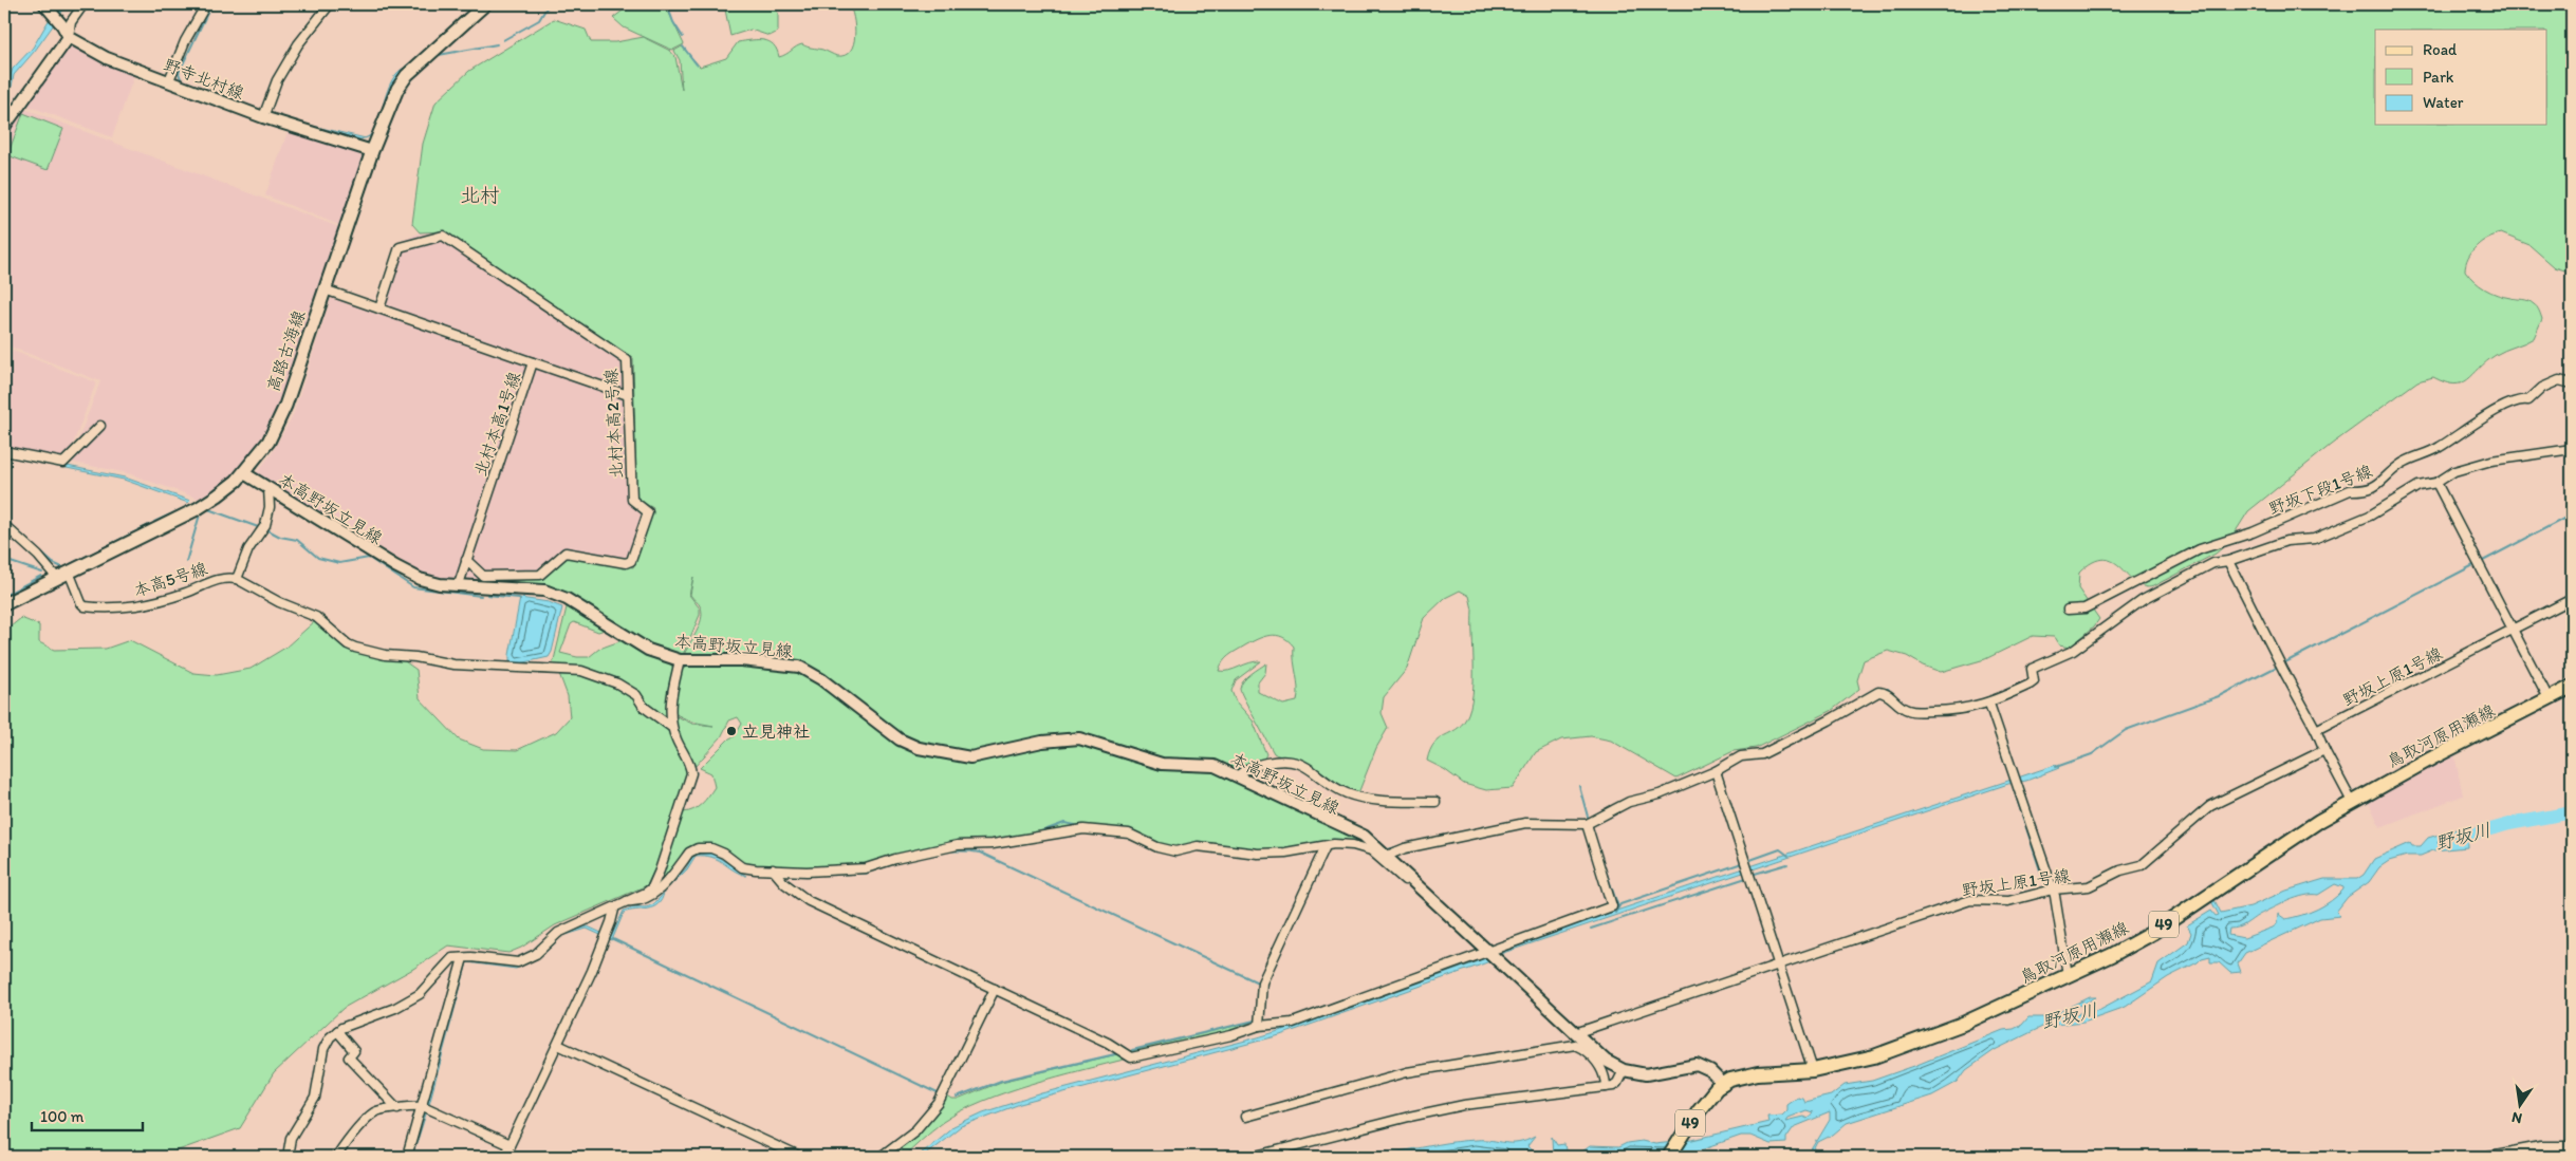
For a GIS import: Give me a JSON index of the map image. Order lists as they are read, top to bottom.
{
  "streets": {
    "main road": ["高路古海線", "鳥取河原用瀬線", "49"],
    "street": [
      "野寺北村線",
      "北村本高1号線",
      "北村本高2号線",
      "野坂下段1号線",
      "本高野坂立見線",
      "本高5号線",
      "野坂上原1号線"
    ]
  },
  "crossings": [
    ["野寺北村線", "高路古海線"],
    ["高路古海線", "北村本高1号線"],
    ["高路古海線", "本高野坂立見線"],
    ["高路古海線", "本高5号線"],
    ["北村本高1号線", "北村本高2号線"],
    ["北村本高1号線", "本高野坂立見線"],
    ["本高野坂立見線", "野坂上原1号線"],
    ["本高野坂立見線", "鳥取河原用瀬線"],
    ["本高野坂立見線", "49"],
    ["鳥取河原用瀬線", "49"]
  ],
  "districts": ["北村"],
  "water": ["野坂川"],
  "places": ["立見神社"],
  "legend": ["Road", "Park", "Water"],
  "scale_bar": "100 m",
  "north": "bottom"
}
